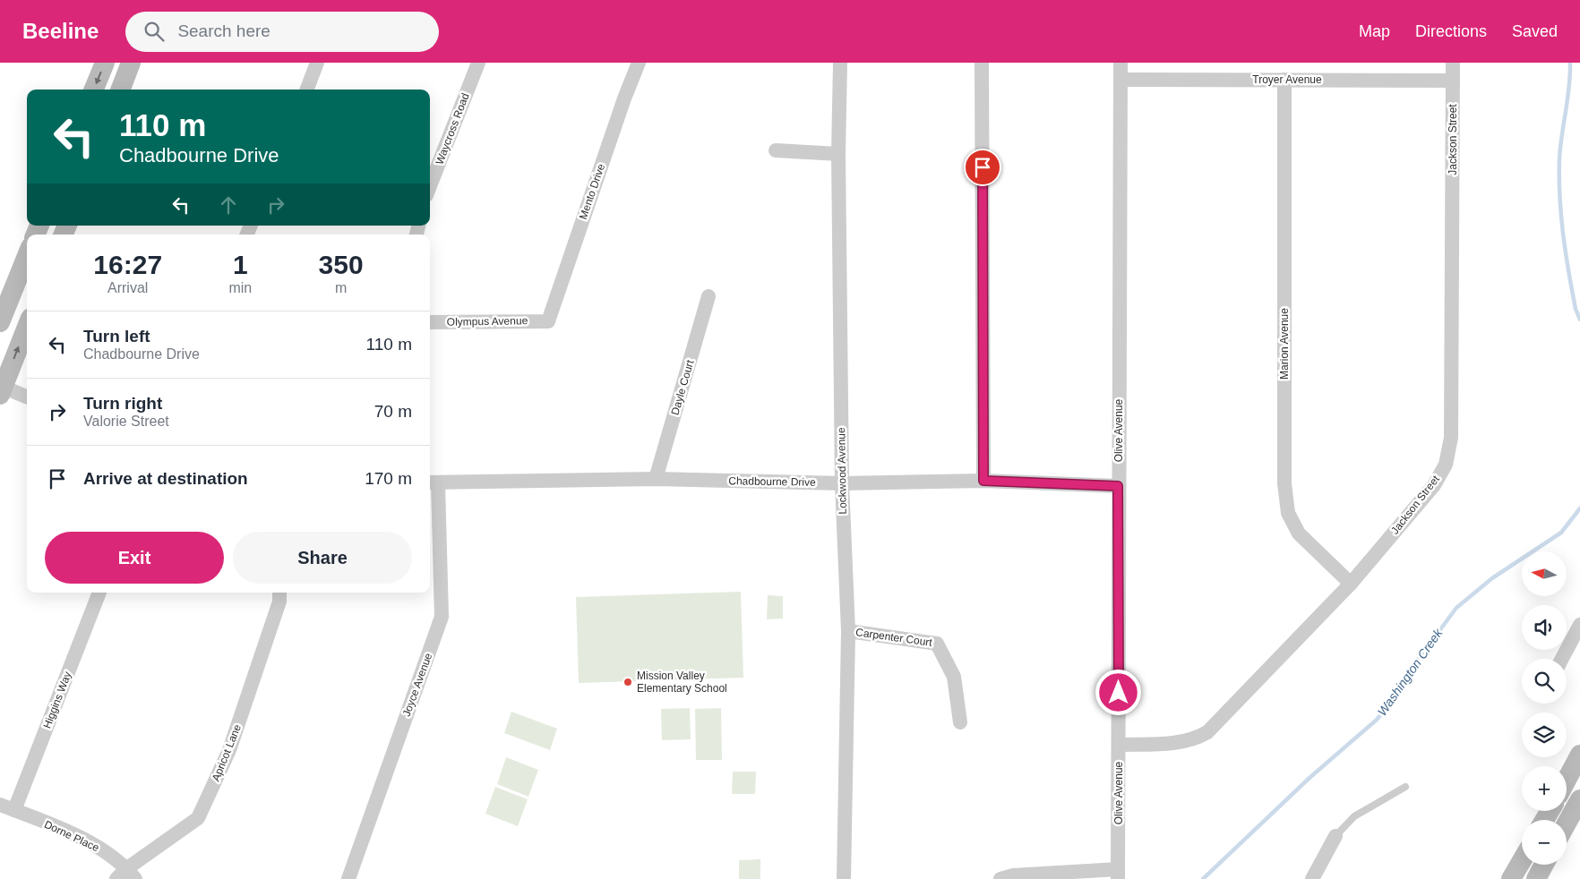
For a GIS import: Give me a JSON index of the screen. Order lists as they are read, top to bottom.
{
  "streets": {
    "street": [
      "Troyer Avenue",
      "Waycross Road",
      "Jackson Street",
      "Mento Drive",
      "Olympus Avenue",
      "Marion Avenue",
      "Dayle Court",
      "Olive Avenue",
      "Lockwood Avenue",
      "Chadbourne Drive",
      "Carpenter Court",
      "Joyce Avenue",
      "Higgins Way",
      "Apricot Lane",
      "Dorne Place"
    ]
  },
  "crossings": [
    ["Troyer Avenue", "Jackson Street"],
    ["Troyer Avenue", "Marion Avenue"],
    ["Troyer Avenue", "Olive Avenue"],
    ["Jackson Street", "Marion Avenue"],
    ["Jackson Street", "Olive Avenue"],
    ["Mento Drive", "Olympus Avenue"],
    ["Dayle Court", "Chadbourne Drive"],
    ["Olive Avenue", "Chadbourne Drive"],
    ["Lockwood Avenue", "Chadbourne Drive"],
    ["Lockwood Avenue", "Carpenter Court"],
    ["Chadbourne Drive", "Joyce Avenue"],
    ["Higgins Way", "Dorne Place"],
    ["Apricot Lane", "Dorne Place"]
  ],
  "water": ["Washington Creek"],
  "places": ["Mission Valley Elementary School"],
  "north": "left",
  "page": {
    "header": "Beeline",
    "search": "Search here",
    "nav": ["Map", "Directions", "Saved"],
    "turn": ["110 m", "Chadbourne Drive"],
    "eta": [
      "16:27",
      "Arrival",
      "1",
      "min",
      "350",
      "m"
    ],
    "list": [
      {
        "name": "Turn left",
        "note": "Chadbourne Drive",
        "value": "110 m"
      },
      {
        "name": "Turn right",
        "note": "Valorie Street",
        "value": "70 m"
      },
      {
        "name": "Arrive at destination",
        "value": "170 m"
      }
    ],
    "buttons": ["Exit", "Share"],
    "map_buttons": ["+", "−"]
  }
}
